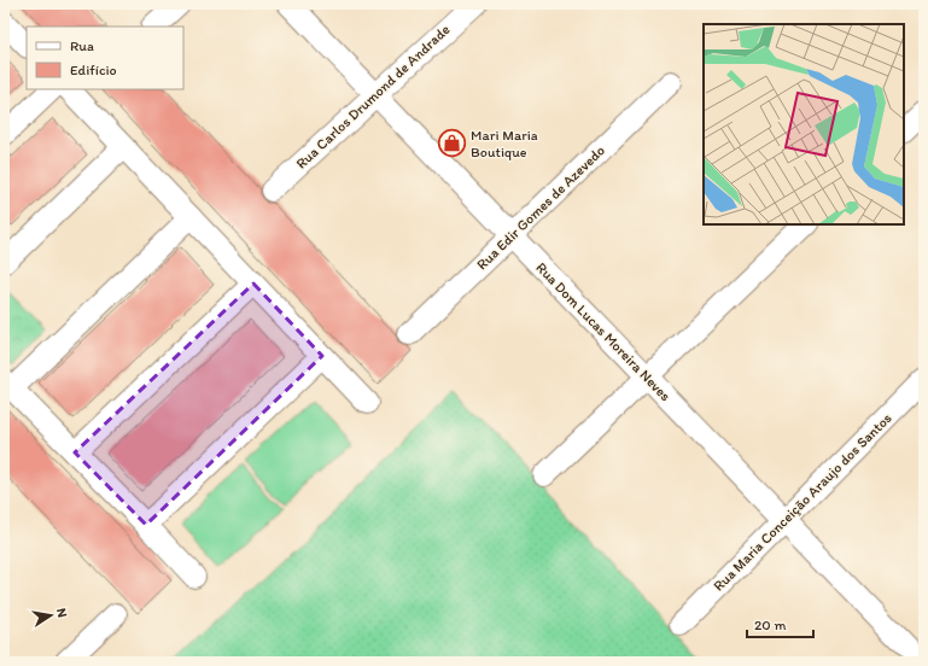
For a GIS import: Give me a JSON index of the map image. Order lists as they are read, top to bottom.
{
  "streets": {
    "street": [
      "Rua Carlos Drumond de Andrade",
      "Rua Edir Gomes de Azevedo",
      "Rua Dom Lucas Moreira Neves",
      "Rua Maria Conceição Araujo dos Santos"
    ]
  },
  "crossings": [
    ["Rua Carlos Drumond de Andrade", "Rua Dom Lucas Moreira Neves"],
    ["Rua Edir Gomes de Azevedo", "Rua Dom Lucas Moreira Neves"],
    ["Rua Dom Lucas Moreira Neves", "Rua Maria Conceição Araujo dos Santos"]
  ],
  "places": {
    "shop": ["Mari Maria Boutique"]
  },
  "legend": ["Rua", "Edifício"],
  "scale_bar": "20 m",
  "north": "right"
}
